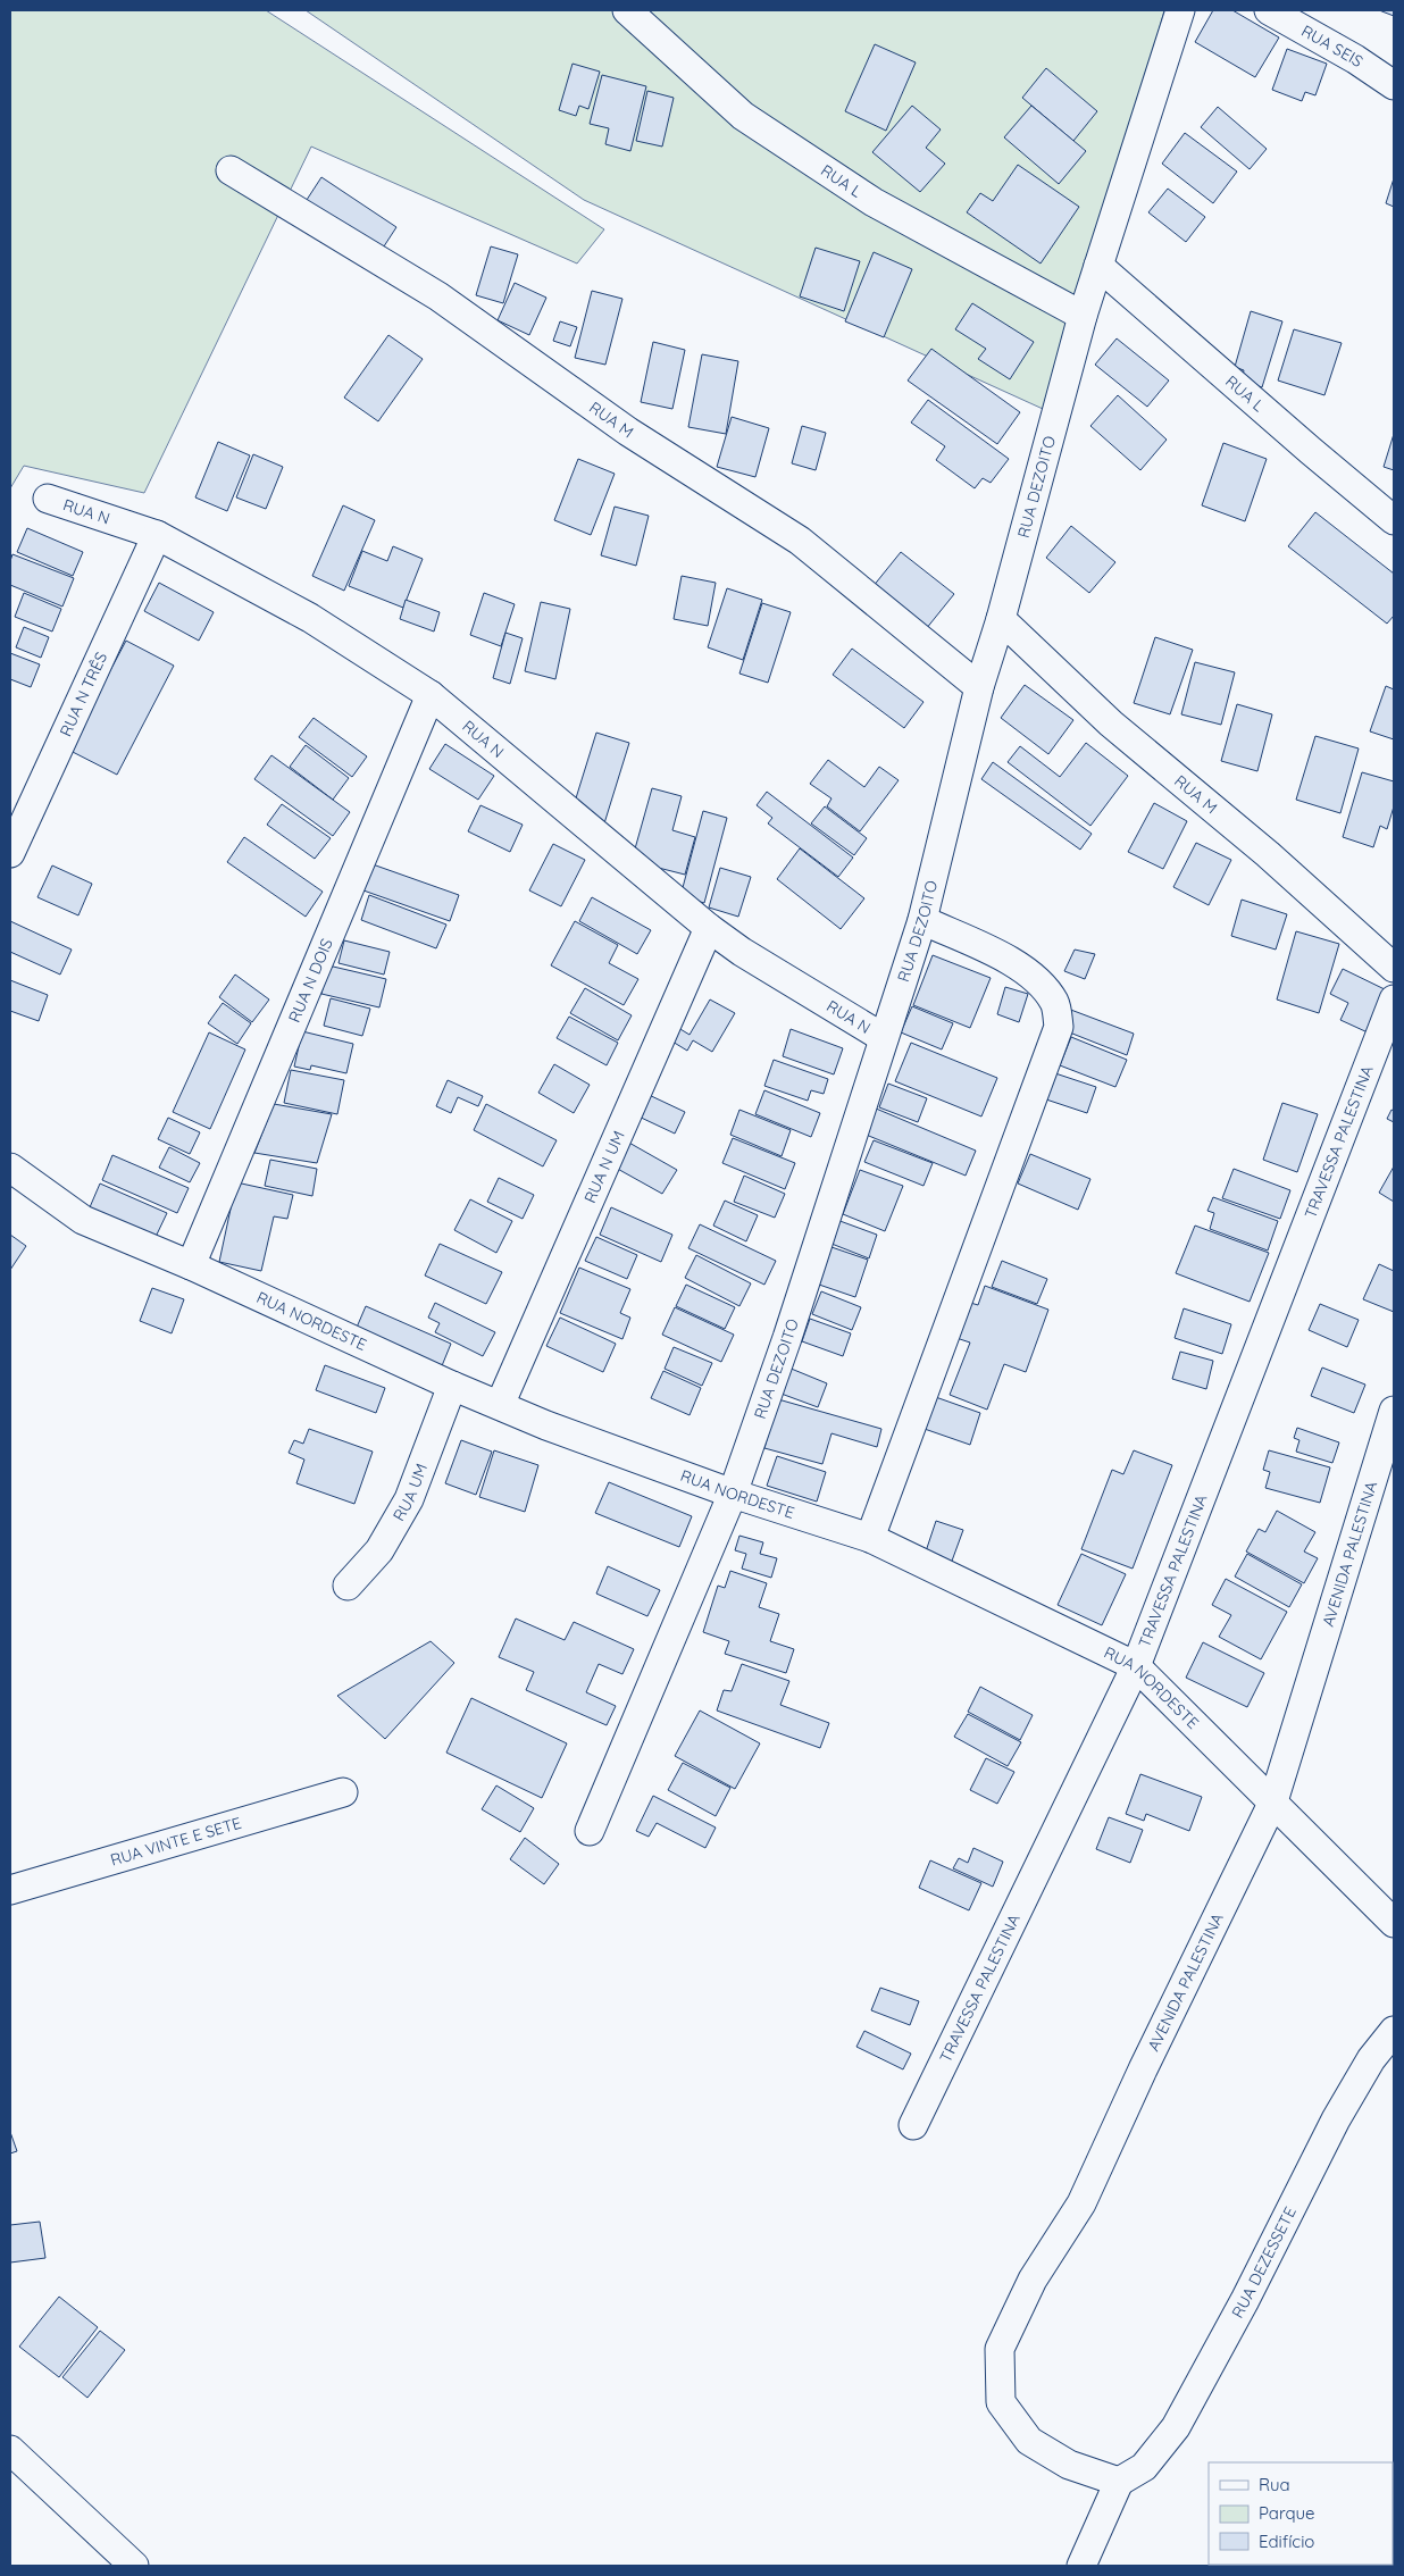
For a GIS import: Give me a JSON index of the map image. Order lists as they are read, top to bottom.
{
  "streets": {
    "street": [
      "RUA SEIS",
      "RUA L",
      "RUA M",
      "RUA DEZOITO",
      "RUA N",
      "RUA N TRÊS",
      "RUA N DOIS",
      "TRAVESSA PALESTINA",
      "RUA N UM",
      "RUA NORDESTE",
      "RUA UM",
      "AVENIDA PALESTINA",
      "RUA VINTE E SETE",
      "RUA DEZESSETE"
    ]
  },
  "crossings": [
    ["RUA L", "RUA DEZOITO"],
    ["RUA M", "RUA DEZOITO"],
    ["RUA DEZOITO", "RUA N"],
    ["RUA DEZOITO", "RUA NORDESTE"],
    ["RUA N", "RUA N TRÊS"],
    ["RUA N", "RUA N DOIS"],
    ["RUA N", "RUA N UM"],
    ["RUA N DOIS", "RUA NORDESTE"],
    ["TRAVESSA PALESTINA", "RUA NORDESTE"],
    ["RUA N UM", "RUA NORDESTE"],
    ["RUA NORDESTE", "RUA UM"],
    ["RUA NORDESTE", "AVENIDA PALESTINA"],
    ["AVENIDA PALESTINA", "RUA DEZESSETE"]
  ],
  "legend": ["Rua", "Parque", "Edifício"]
}
